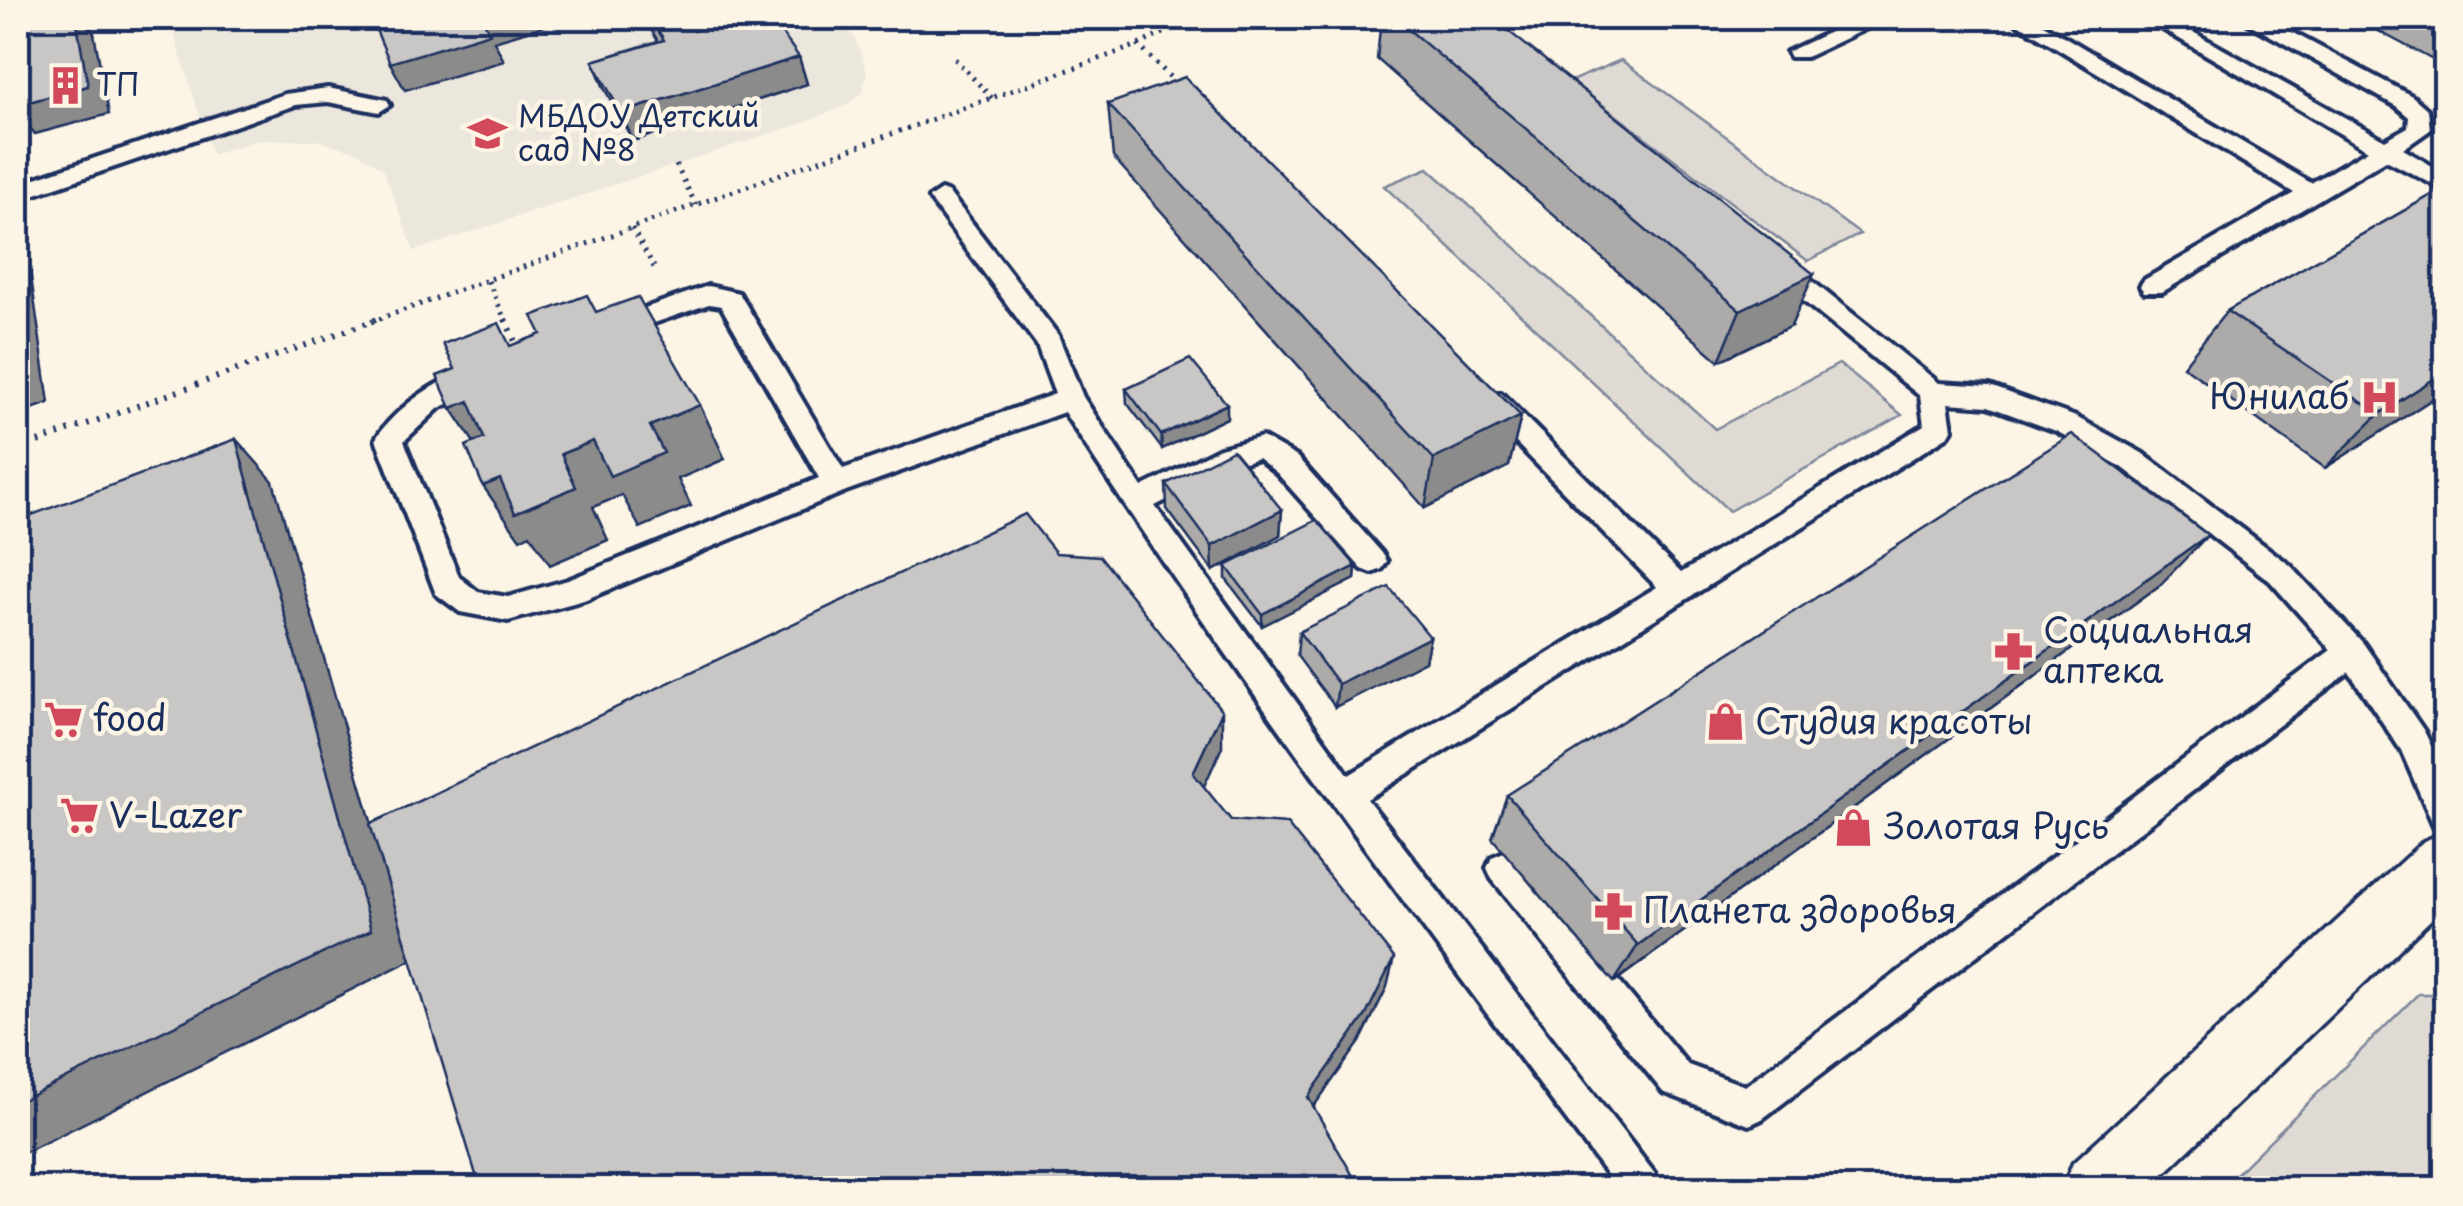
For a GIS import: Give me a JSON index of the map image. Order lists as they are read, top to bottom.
{
  "places": {
    "building": ["ТП"],
    "school or university": ["МБДОУ Детский сад №8"],
    "hospital": ["Юнилаб"],
    "pharmacy": ["Социальная аптека", "Планета здоровья"],
    "supermarket": ["food", "V-Lazer"],
    "shop": ["Студия красоты", "Золотая Русь"]
  }
}
